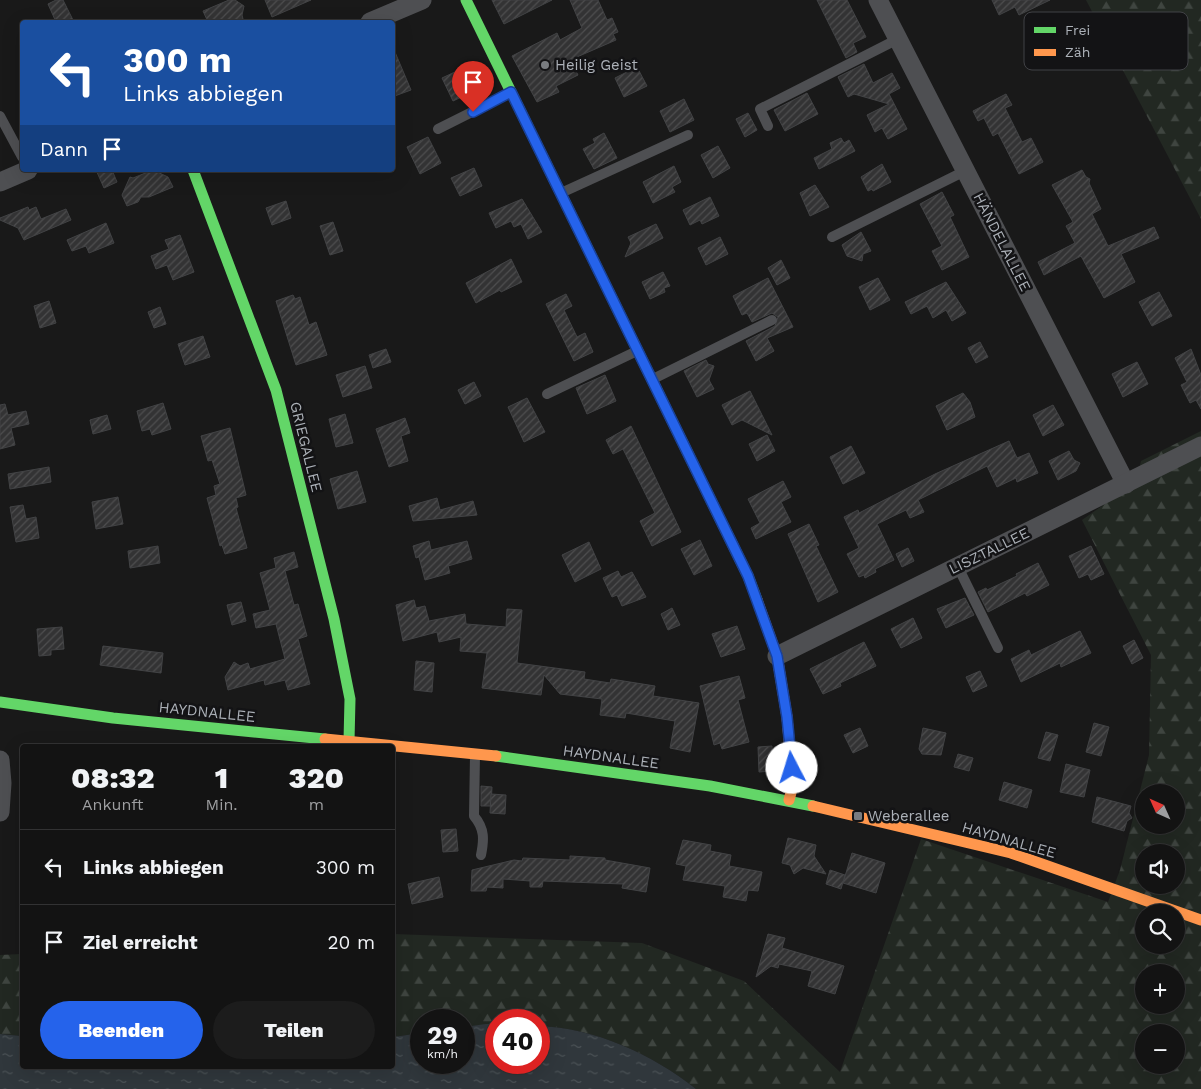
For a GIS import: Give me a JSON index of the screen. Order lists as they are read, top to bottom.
{
  "streets": {
    "street": [
      "HÄNDELALLEE",
      "GRIEGALLEE",
      "LISZTALLEE",
      "HAYDNALLEE"
    ]
  },
  "crossings": [
    ["HÄNDELALLEE", "LISZTALLEE"],
    ["GRIEGALLEE", "HAYDNALLEE"]
  ],
  "places": {
    "other": ["Heilig Geist"],
    "transit": ["Weberallee"]
  },
  "legend": ["Frei", "Zäh"],
  "north": "top left",
  "page": {
    "turn": ["300 m", "Links abbiegen"],
    "then": "Dann",
    "eta": [
      "08:32",
      "Ankunft",
      "1",
      "Min.",
      "320",
      "m"
    ],
    "map_buttons": ["+", "−"],
    "list": [
      {
        "name": "Links abbiegen",
        "value": "300 m"
      },
      {
        "name": "Ziel erreicht",
        "value": "20 m"
      }
    ],
    "buttons": ["Beenden", "Teilen"],
    "speed": "29 km/h",
    "limit": "40"
  }
}
